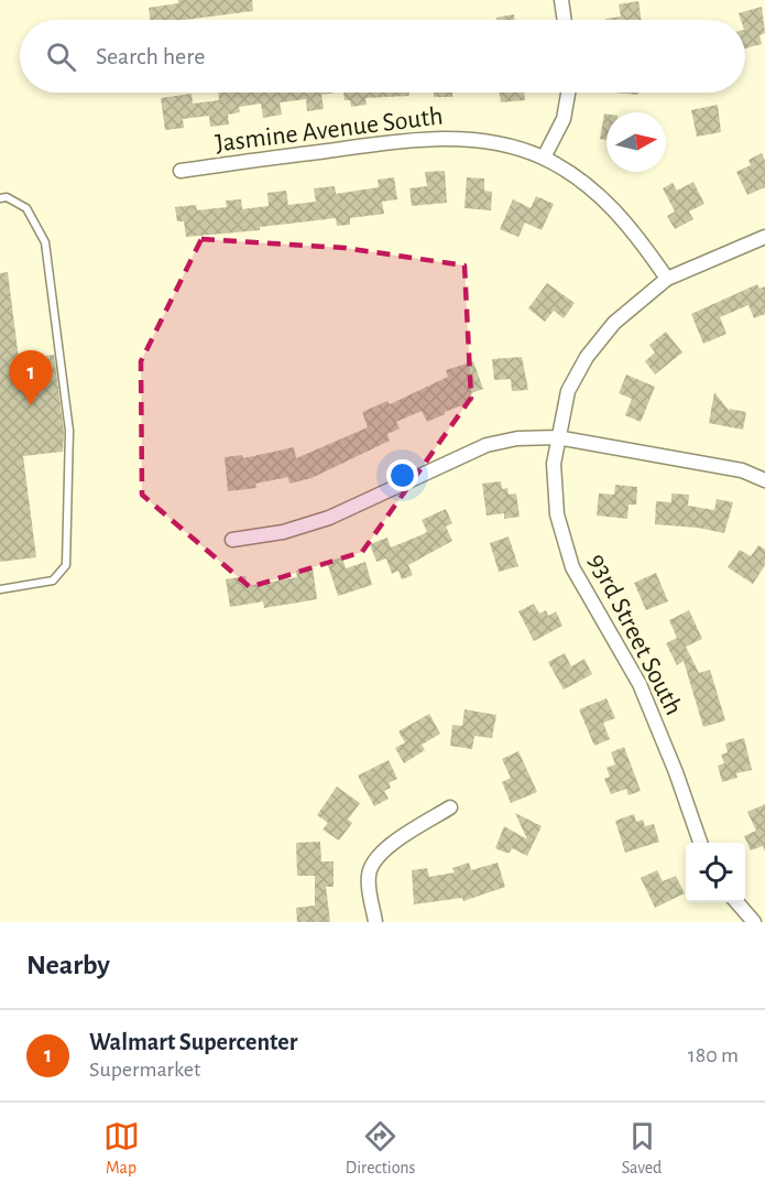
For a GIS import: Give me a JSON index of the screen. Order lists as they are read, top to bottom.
{
  "streets": {
    "street": ["Jasmine Avenue South", "93rd Street South"]
  },
  "crossings": [
    ["Jasmine Avenue South", "93rd Street South"]
  ],
  "north": "right",
  "page": {
    "search": "Search here",
    "pins": "1",
    "heading": "Nearby",
    "list": [
      {
        "mark": "1",
        "name": "Walmart Supercenter",
        "note": "Supermarket",
        "value": "180 m"
      }
    ],
    "nav": ["Map", "Directions", "Saved"]
  }
}
